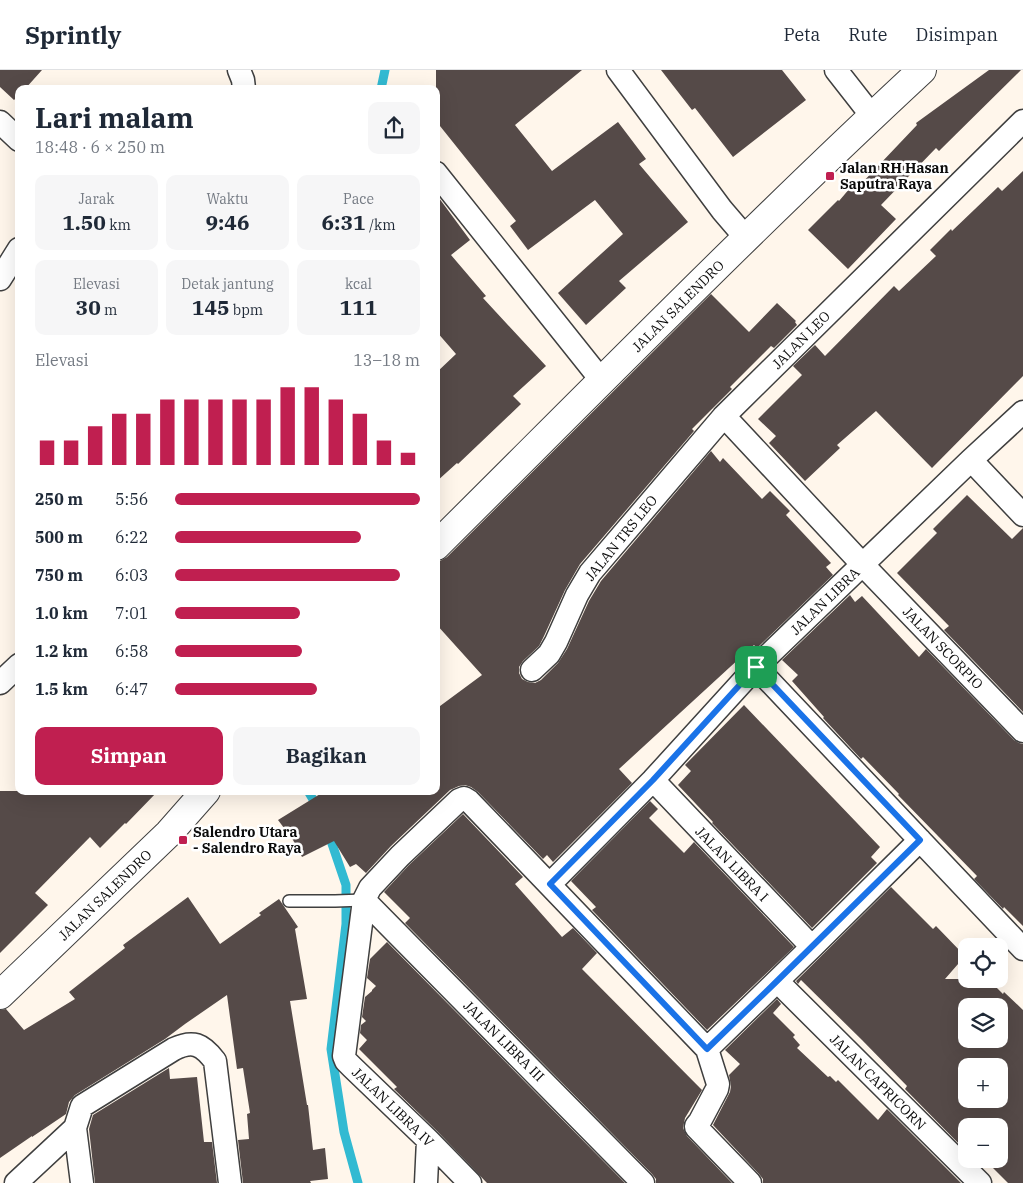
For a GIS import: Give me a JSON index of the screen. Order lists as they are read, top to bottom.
{
  "streets": {
    "street": [
      "JALAN SALENDRO",
      "JALAN LEO",
      "JALAN TRS LEO",
      "JALAN LIBRA",
      "JALAN SCORPIO",
      "JALAN LIBRA I",
      "JALAN LIBRA III",
      "JALAN CAPRICORN",
      "JALAN LIBRA IV"
    ]
  },
  "crossings": [
    ["JALAN LEO", "JALAN TRS LEO"],
    ["JALAN LIBRA", "JALAN SCORPIO"],
    ["JALAN LIBRA", "JALAN LIBRA I"],
    ["JALAN LIBRA III", "JALAN LIBRA IV"]
  ],
  "places": {
    "transit": ["Jalan RH Hasan Saputra Raya", "Salendro Utara - Salendro Raya"]
  },
  "page": {
    "header": "Sprintly",
    "nav": ["Peta", "Rute", "Disimpan"],
    "heading": ["Lari malam", "18:48 · 6 × 250 m"],
    "stats": [
      ["Jarak", "1.50 km"],
      ["Waktu", "9:46"],
      ["Pace", "6:31 /km"],
      ["Elevasi", "30 m"],
      ["Detak jantung", "145 bpm"],
      ["kcal", "111"]
    ],
    "chart": ["Elevasi", "13–18 m"],
    "list": [
      {
        "name": "250 m",
        "note": "5:56"
      },
      {
        "name": "500 m",
        "note": "6:22"
      },
      {
        "name": "750 m",
        "note": "6:03"
      },
      {
        "name": "1.0 km",
        "note": "7:01"
      },
      {
        "name": "1.2 km",
        "note": "6:58"
      },
      {
        "name": "1.5 km",
        "note": "6:47"
      }
    ],
    "buttons": ["Simpan", "Bagikan"],
    "map_buttons": ["+", "−"]
  }
}
